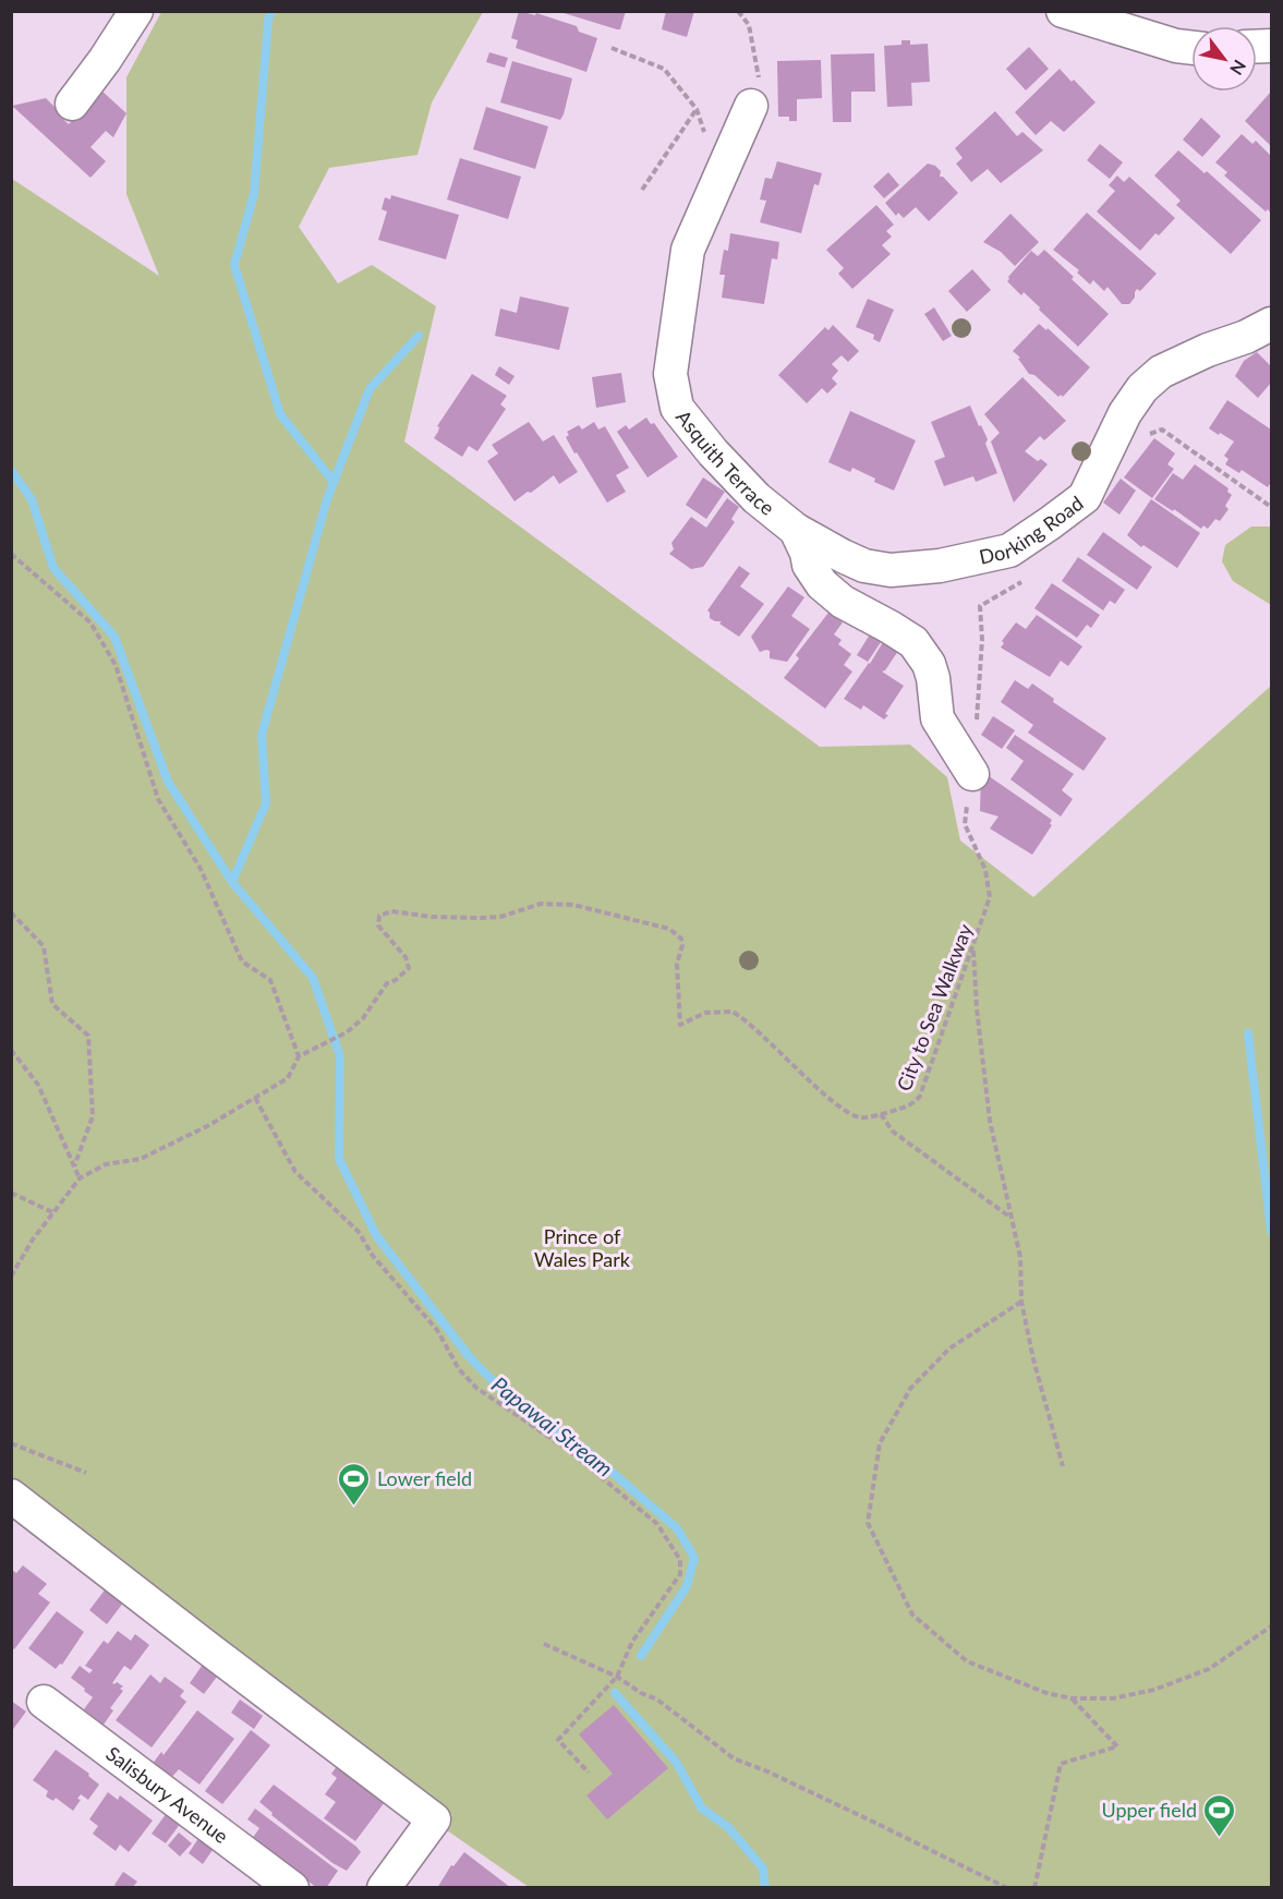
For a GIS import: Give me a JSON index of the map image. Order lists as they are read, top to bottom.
{
  "streets": {
    "street": ["Asquith Terrace", "Dorking Road", "Salisbury Avenue"],
    "path": ["City to Sea Walkway"]
  },
  "crossings": [
    ["Asquith Terrace", "Dorking Road"],
    ["Asquith Terrace", "City to Sea Walkway"]
  ],
  "water": ["Papawai Stream"],
  "parks": ["Prince of Wales Park"],
  "places": {
    "sports": ["Lower field", "Upper field"]
  },
  "north": "bottom right"
}
